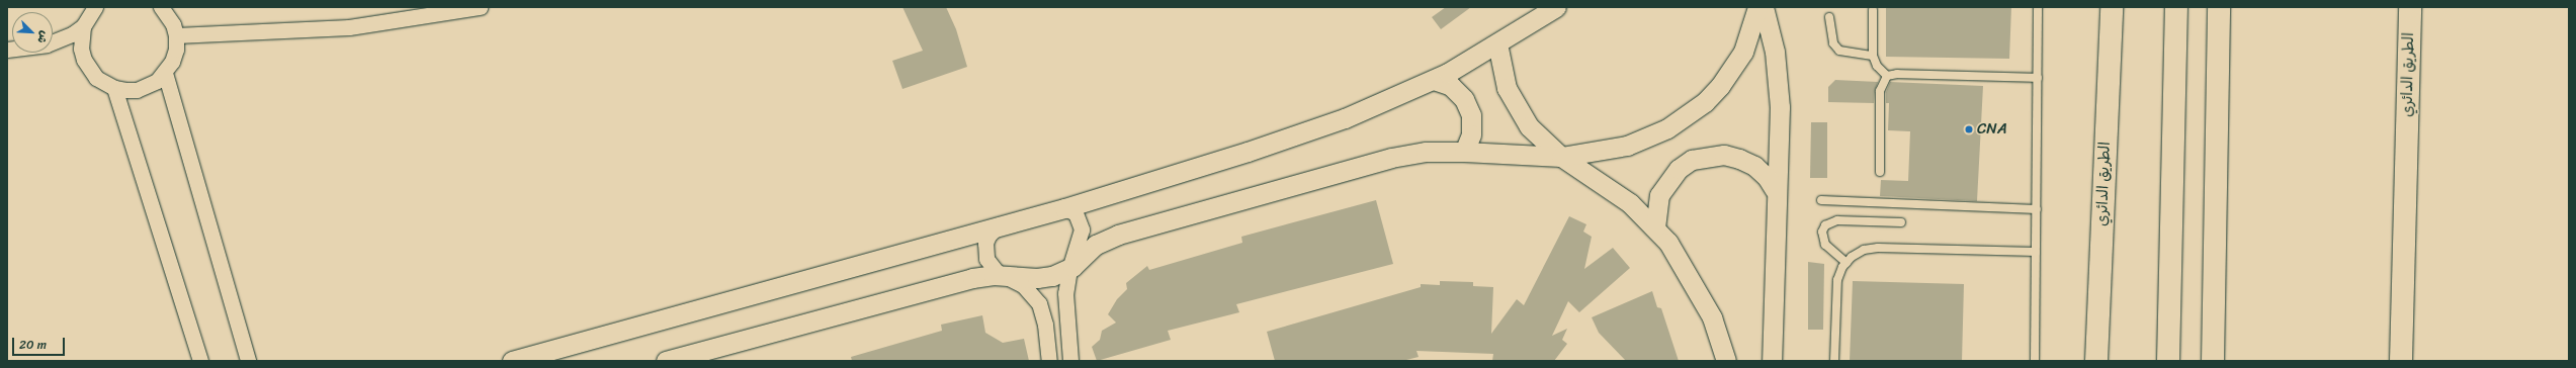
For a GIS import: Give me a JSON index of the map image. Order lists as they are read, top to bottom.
{
  "streets": {
    "highway": ["الطريق الدائري"]
  },
  "places": ["CNA"],
  "scale_bar": "20 m",
  "north": "bottom right"
}
